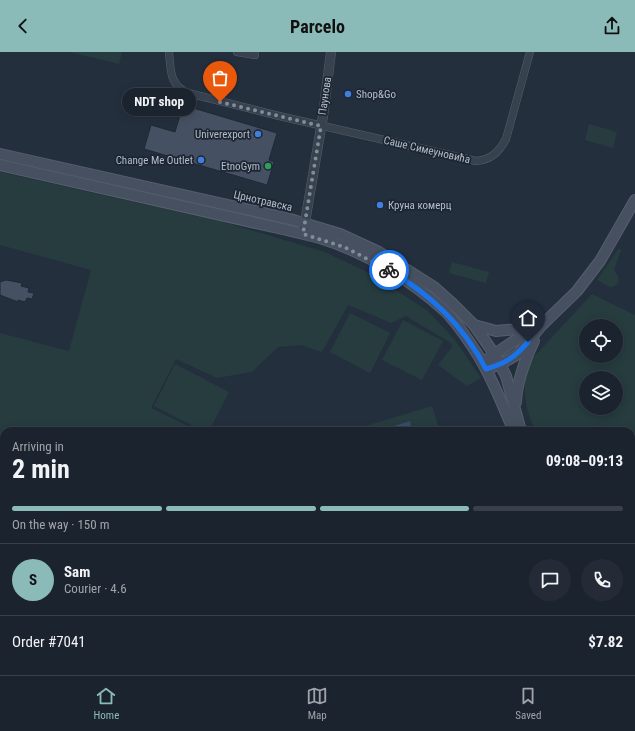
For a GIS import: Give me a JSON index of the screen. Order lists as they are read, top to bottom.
{
  "streets": {
    "main road": ["Црнотравска"],
    "street": ["Паунова", "Саше Симеуновића"]
  },
  "crossings": [
    ["Паунова", "Саше Симеуновића"],
    ["Паунова", "Црнотравска"]
  ],
  "places": [
    "Shop&Go",
    "NDT shop",
    "Univerexport",
    "Change Me Outlet",
    "EtnoGym",
    "Круна комерц"
  ],
  "page": {
    "header": "Parcelo",
    "bubble": "NDT shop",
    "heading": ["2 min", "Arriving in", "09:08–09:13"],
    "panel": [
      "Sam",
      "Courier · 4.6",
      "Order #7041",
      "$7.82"
    ],
    "bar": "On the way · 150 m",
    "round": "S",
    "tabs": ["Home", "Map", "Saved"]
  }
}
